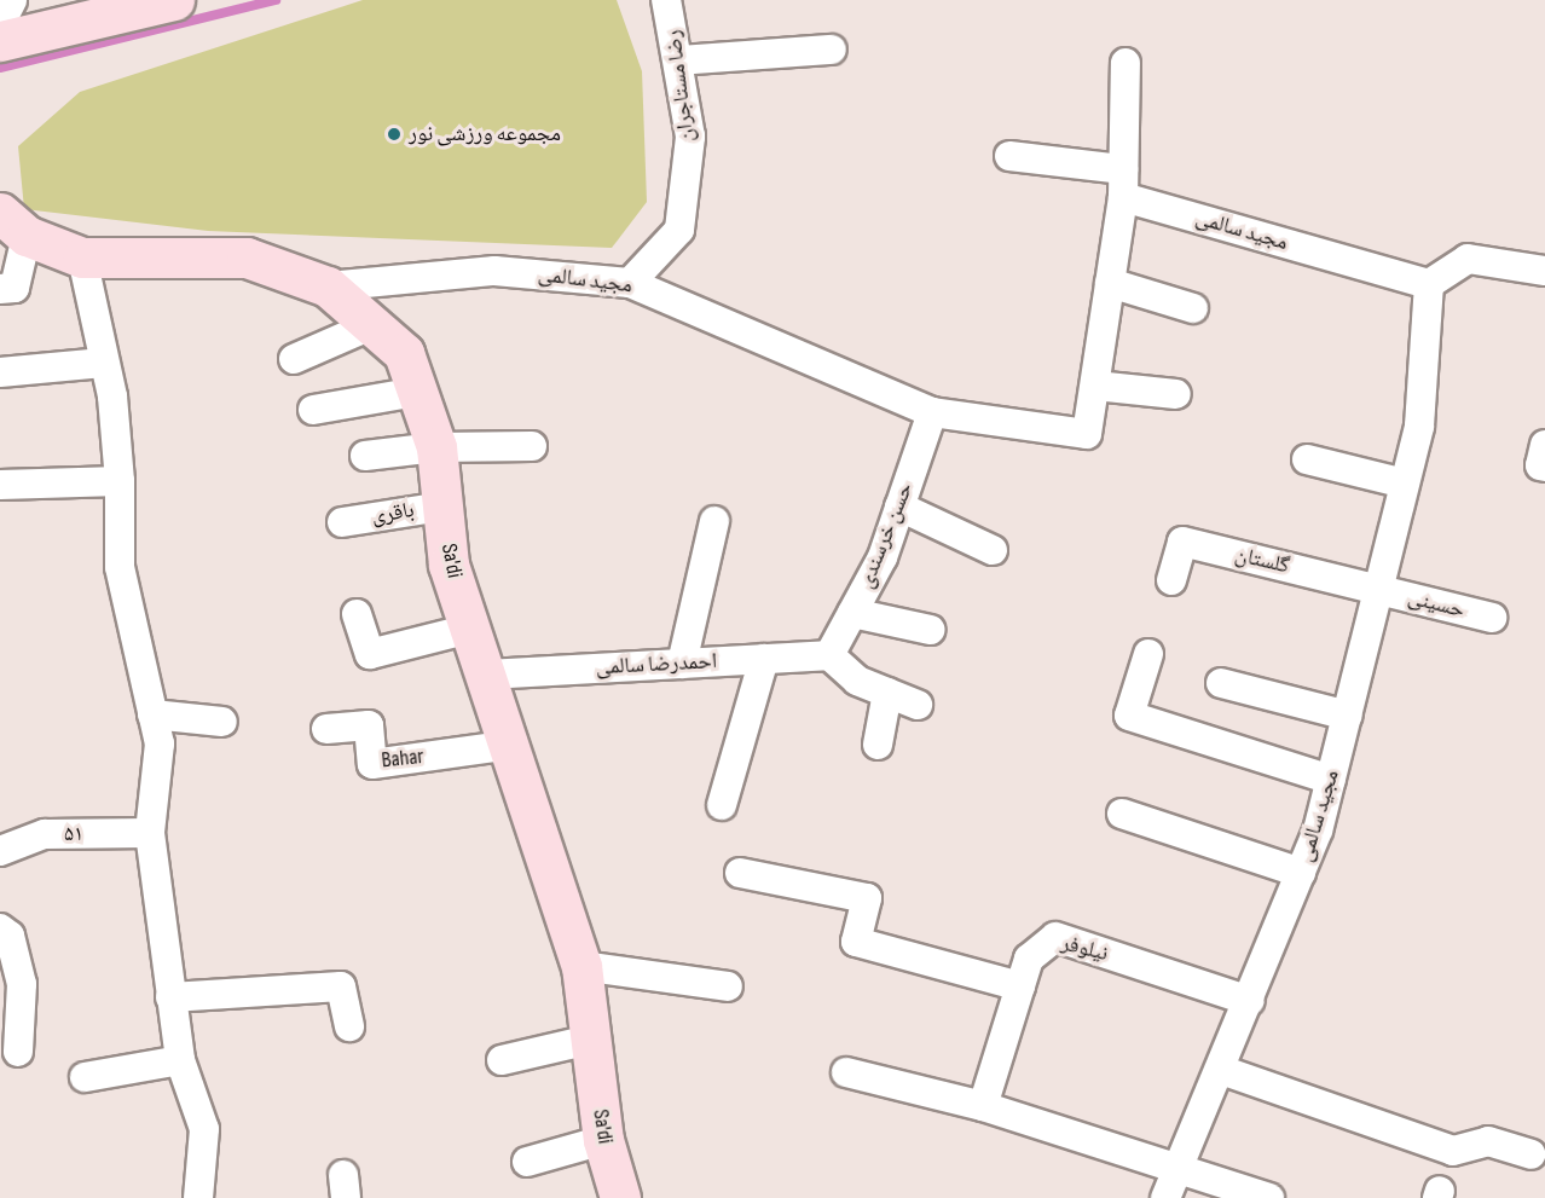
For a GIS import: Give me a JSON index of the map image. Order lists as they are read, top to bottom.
{
  "streets": {
    "street": [
      "رضا مستاجران",
      "مجید سالمی",
      "باقری",
      "حسن خرسندی",
      "Sa'di",
      "گلستان",
      "حسینی",
      "احمدرضا سالمی",
      "Bahar",
      "۵۱",
      "نیلوفر"
    ]
  },
  "crossings": [
    ["رضا مستاجران", "مجید سالمی"],
    ["مجید سالمی", "حسن خرسندی"],
    ["مجید سالمی", "Sa'di"],
    ["مجید سالمی", "گلستان"],
    ["مجید سالمی", "حسینی"],
    ["مجید سالمی", "نیلوفر"],
    ["باقری", "Sa'di"],
    ["حسن خرسندی", "احمدرضا سالمی"],
    ["Sa'di", "احمدرضا سالمی"],
    ["Sa'di", "Bahar"],
    ["گلستان", "حسینی"]
  ],
  "places": ["مجموعه ورزشی نور"]
}
